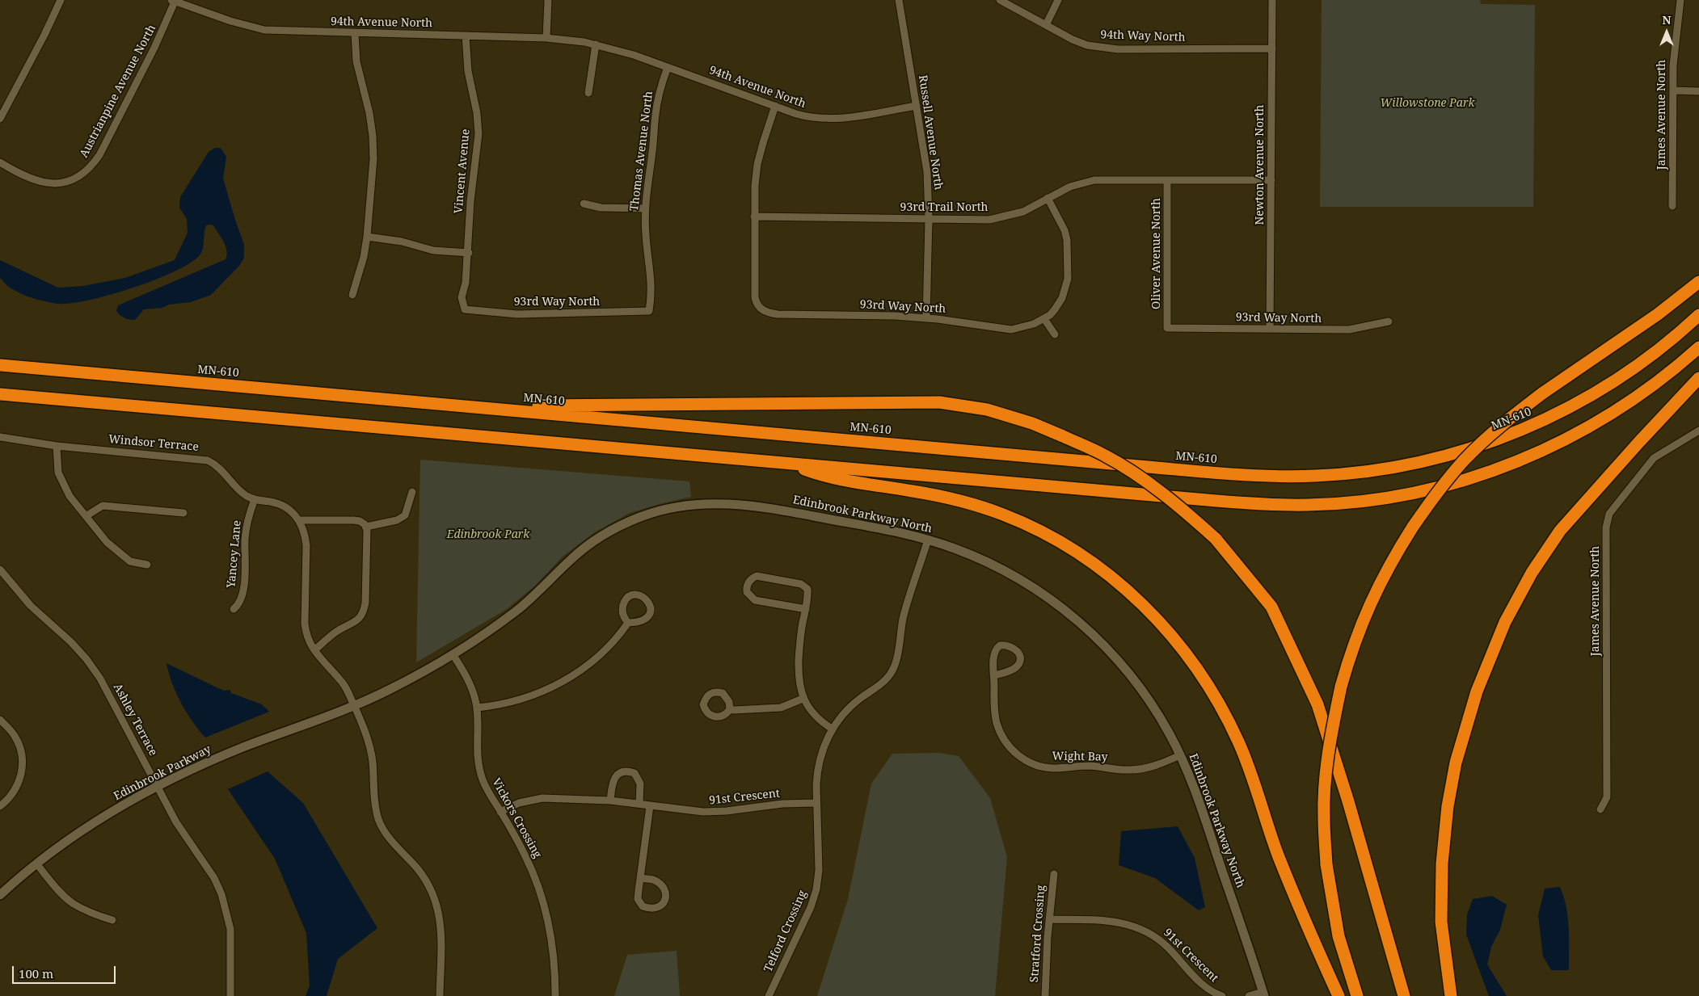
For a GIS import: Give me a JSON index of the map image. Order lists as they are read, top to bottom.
{
  "streets": {
    "highway": ["MN-610"],
    "street": [
      "94th Avenue North",
      "94th Way North",
      "Austrianpine Avenue North",
      "James Avenue North",
      "Russell Avenue North",
      "Thomas Avenue North",
      "Newton Avenue North",
      "Vincent Avenue",
      "93rd Trail North",
      "Oliver Avenue North",
      "93rd Way North",
      "Windsor Terrace",
      "Edinbrook Parkway North",
      "Yancey Lane",
      "Ashley Terrace",
      "Wight Bay",
      "Edinbrook Parkway",
      "91st Crescent",
      "Vickors Crossing",
      "Telford Crossing",
      "Stratford Crossing"
    ]
  },
  "crossings": [
    ["94th Avenue North", "Austrianpine Avenue North"],
    ["94th Avenue North", "Russell Avenue North"],
    ["94th Avenue North", "Thomas Avenue North"],
    ["94th Avenue North", "Vincent Avenue"],
    ["94th Way North", "Newton Avenue North"],
    ["Russell Avenue North", "93rd Trail North"],
    ["Russell Avenue North", "93rd Way North"],
    ["Thomas Avenue North", "93rd Way North"],
    ["Newton Avenue North", "93rd Trail North"],
    ["Newton Avenue North", "93rd Way North"],
    ["Vincent Avenue", "93rd Way North"],
    ["93rd Trail North", "Oliver Avenue North"],
    ["93rd Trail North", "93rd Way North"],
    ["Oliver Avenue North", "93rd Way North"],
    ["Windsor Terrace", "Edinbrook Parkway North"],
    ["Windsor Terrace", "Yancey Lane"],
    ["Windsor Terrace", "Edinbrook Parkway"],
    ["Edinbrook Parkway North", "Wight Bay"],
    ["Edinbrook Parkway North", "Edinbrook Parkway"],
    ["Edinbrook Parkway North", "Vickors Crossing"],
    ["Ashley Terrace", "Edinbrook Parkway"],
    ["91st Crescent", "Vickors Crossing"],
    ["91st Crescent", "Telford Crossing"],
    ["91st Crescent", "Stratford Crossing"]
  ],
  "parks": ["Willowstone Park", "Edinbrook Park"],
  "scale_bar": "100 m",
  "north": "top"
}
